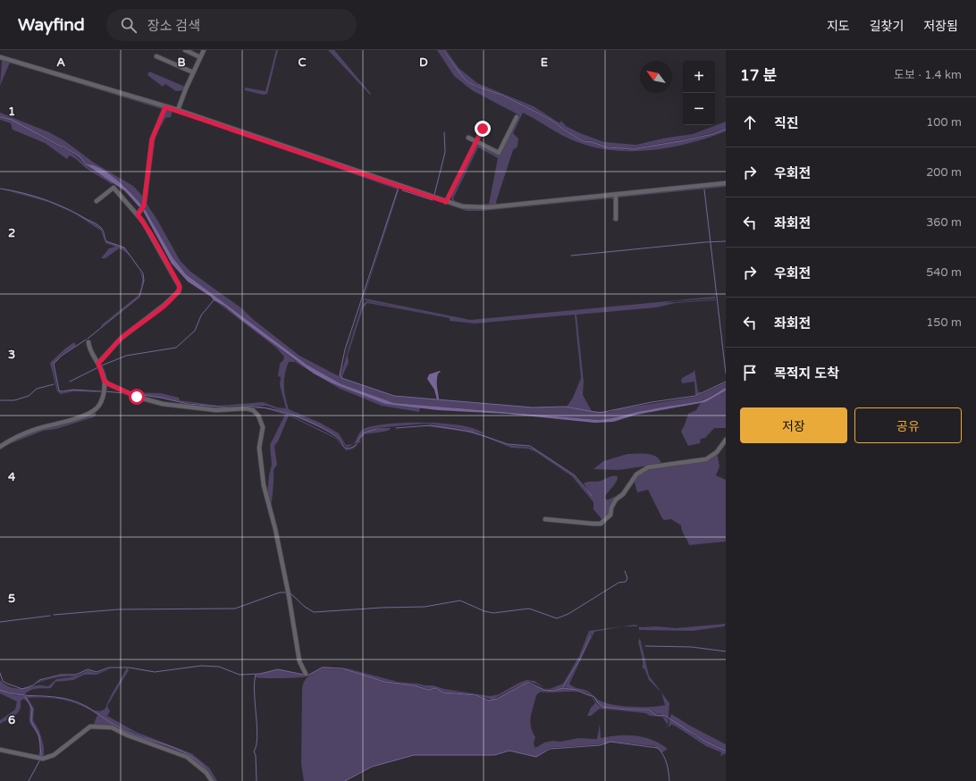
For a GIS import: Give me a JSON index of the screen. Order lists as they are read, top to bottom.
{
  "north": "top left",
  "page": {
    "header": "Wayfind",
    "search": "장소 검색",
    "nav": ["지도", "길찾기", "저장됨"],
    "heading": ["17 분", "도보 · 1.4 km"],
    "map_buttons": ["+", "−"],
    "list": [
      ["직진", "100 m"],
      ["우회전", "200 m"],
      ["좌회전", "360 m"],
      ["우회전", "540 m"],
      ["좌회전", "150 m"],
      "목적지 도착"
    ],
    "buttons": ["저장", "공유"]
  },
  "grid": {
    "columns": [
      "A",
      "B",
      "C",
      "D",
      "E"
    ],
    "rows": [
      "1",
      "2",
      "3",
      "4",
      "5",
      "6"
    ]
  }
}
